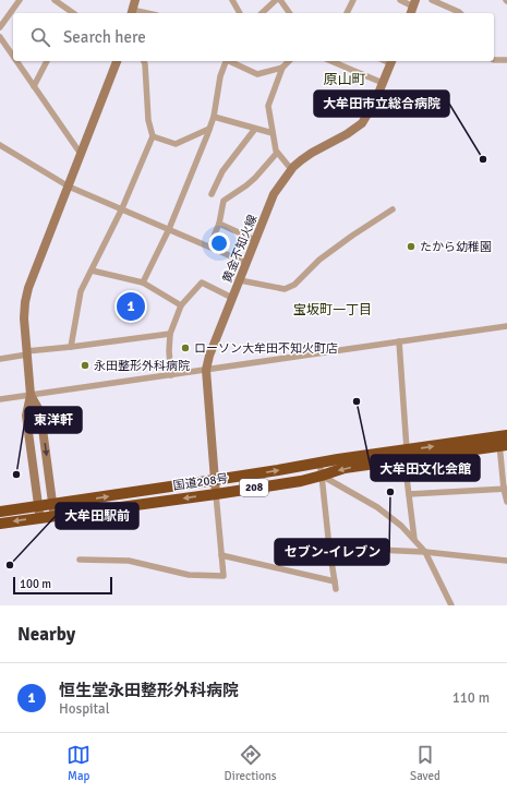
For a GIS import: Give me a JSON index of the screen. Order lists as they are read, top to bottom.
{
  "streets": {
    "highway": ["国道208号", "208"],
    "street": ["黄金不知火線"]
  },
  "crossings": [
    ["黄金不知火線", "国道208号"]
  ],
  "districts": ["原山町", "宝坂町一丁目"],
  "places": [
    "大牟田市立総合病院",
    "たから幼稚園",
    "ローソン大牟田不知火町店",
    "永田整形外科病院",
    "大牟田文化会館",
    "東洋軒",
    "セブン-イレブン",
    "大牟田駅前"
  ],
  "scale_bar": "100 m",
  "page": {
    "search": "Search here",
    "pins": "1",
    "scale": "100 m",
    "heading": "Nearby",
    "list": [
      {
        "mark": "1",
        "name": "恒生堂永田整形外科病院",
        "note": "Hospital",
        "value": "110 m"
      }
    ],
    "nav": ["Map", "Directions", "Saved"]
  }
}
